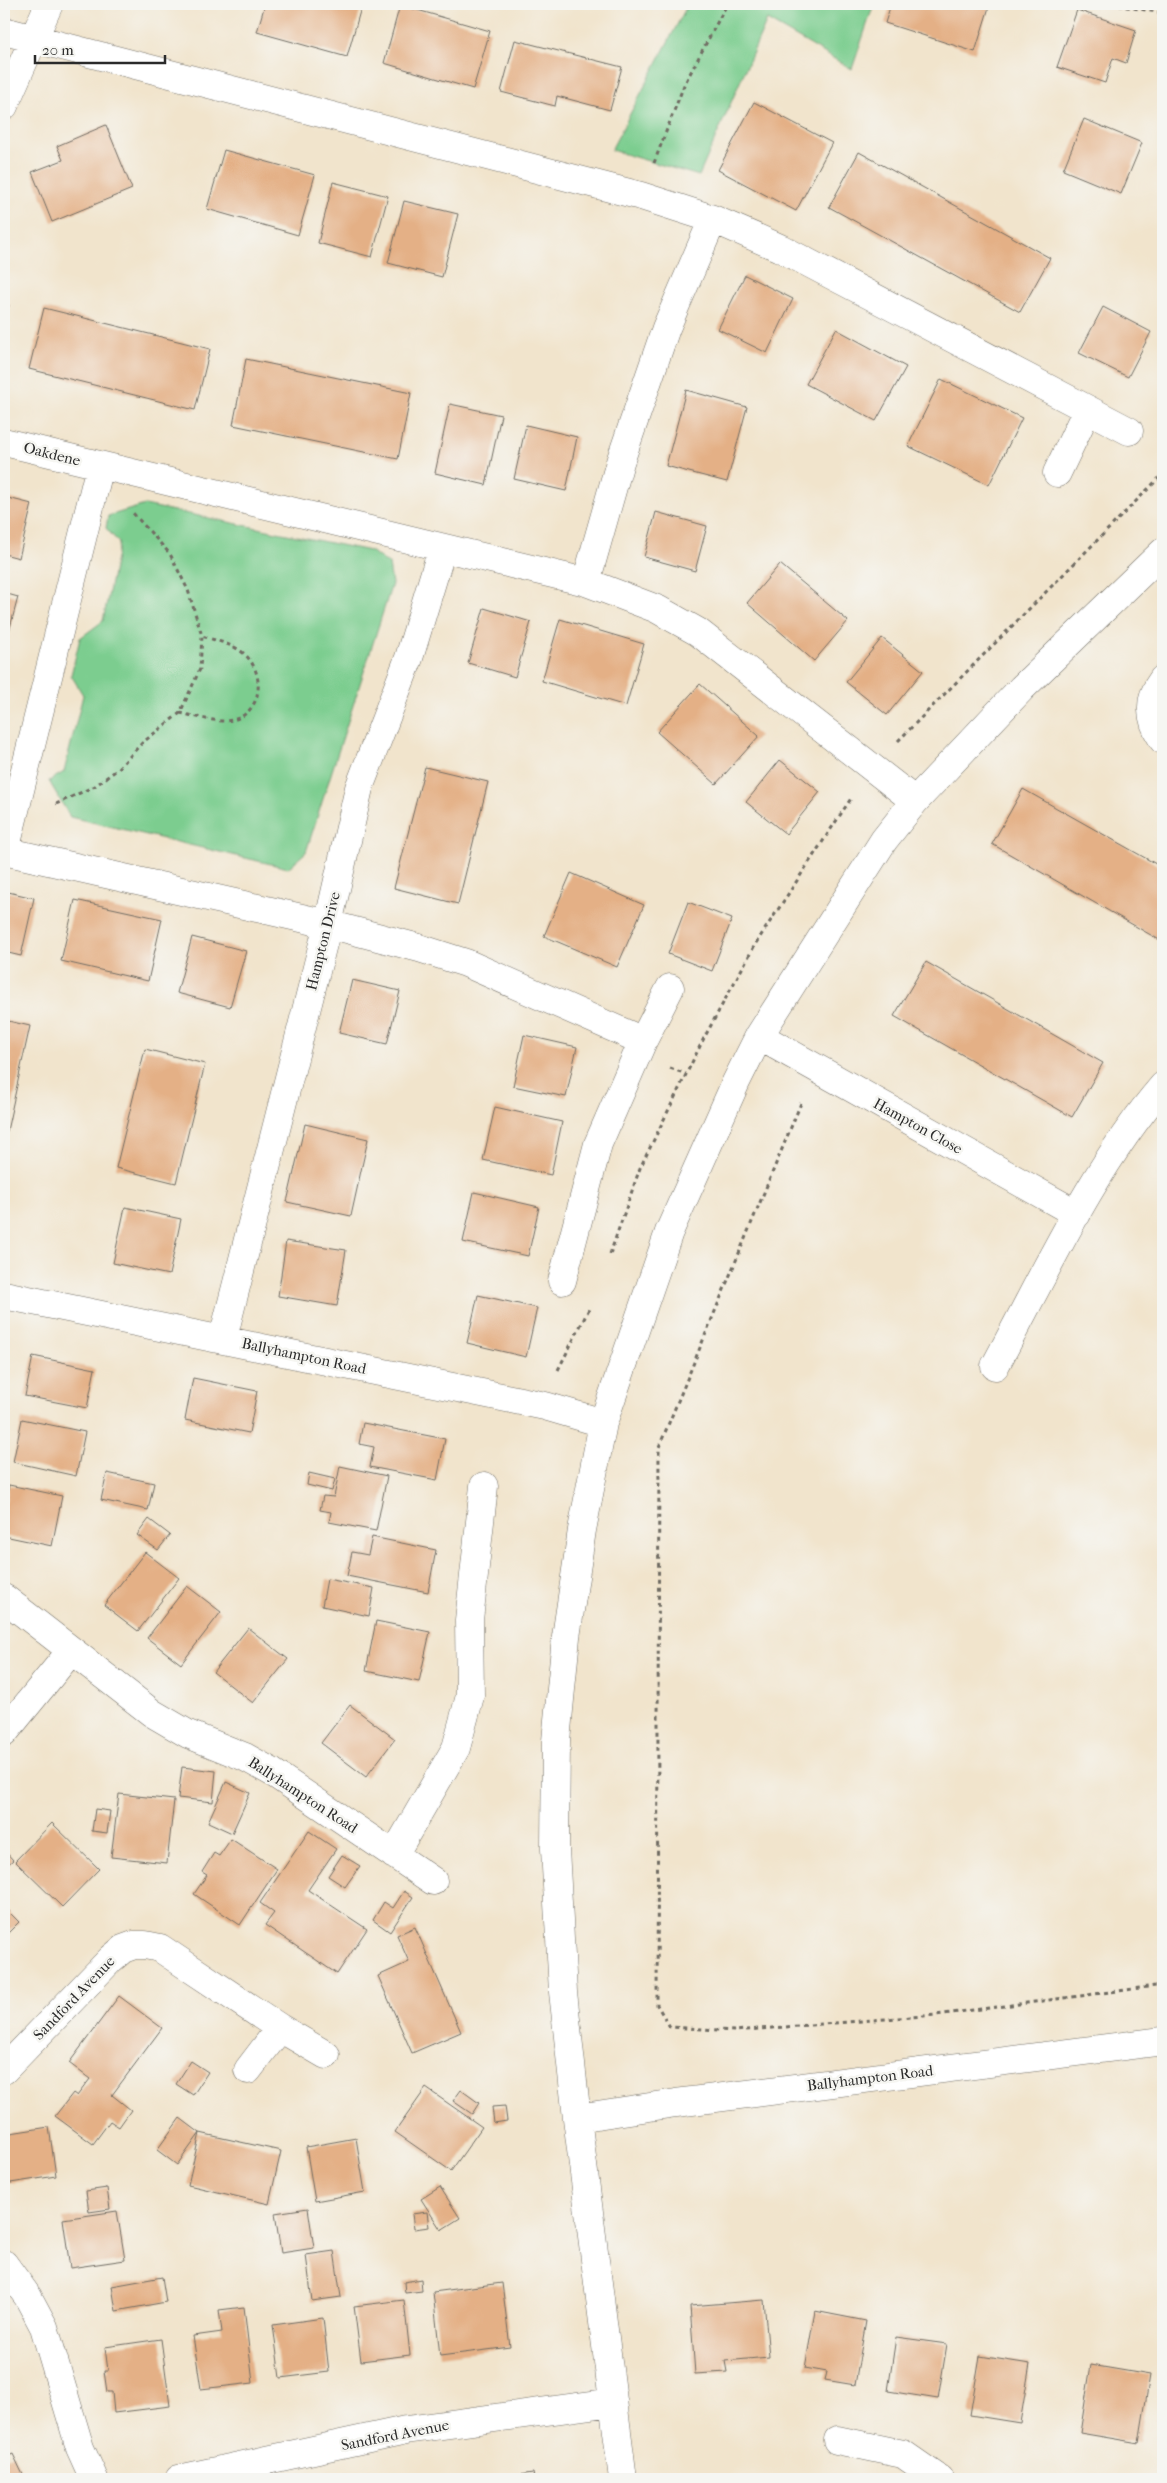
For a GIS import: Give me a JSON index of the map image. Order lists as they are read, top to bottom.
{
  "streets": {
    "street": [
      "Oakdene",
      "Hampton Drive",
      "Hampton Close",
      "Ballyhampton Road",
      "Sandford Avenue"
    ]
  },
  "crossings": [
    ["Oakdene", "Hampton Drive"],
    ["Hampton Drive", "Ballyhampton Road"]
  ],
  "scale_bar": "20 m"
}
